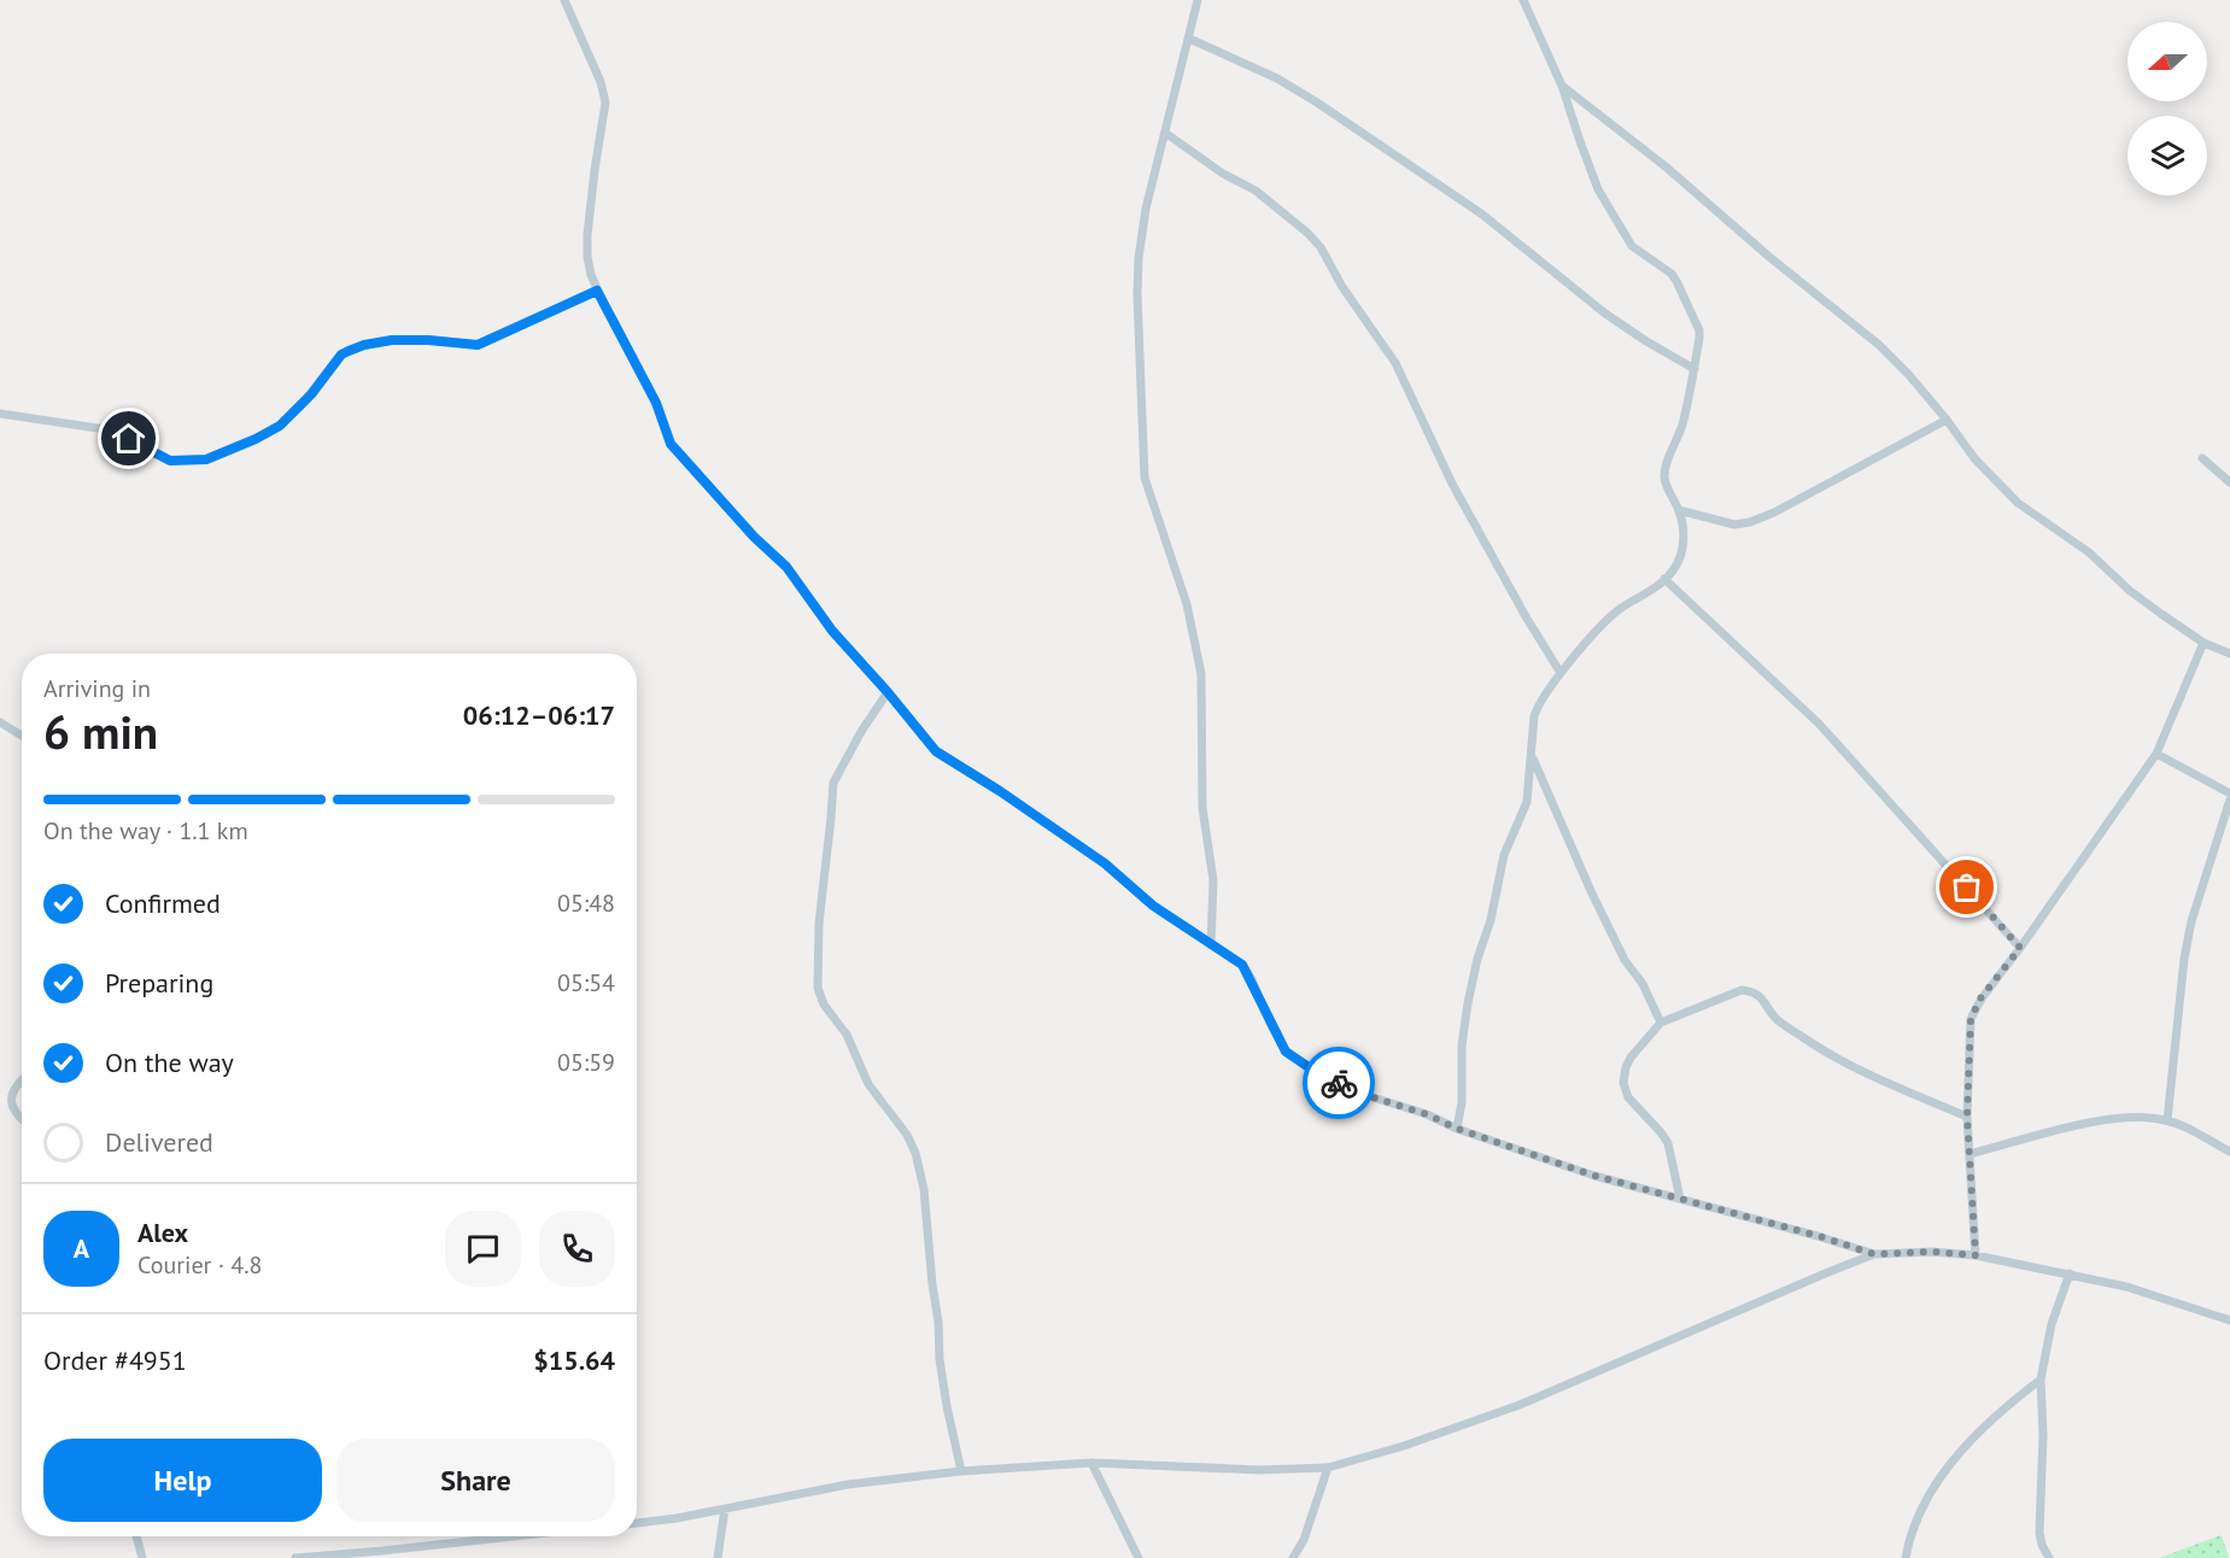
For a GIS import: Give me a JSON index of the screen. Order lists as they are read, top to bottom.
{
  "north": "left",
  "page": {
    "heading": ["6 min", "Arriving in", "06:12–06:17"],
    "panel": [
      "Alex",
      "Courier · 4.8",
      "Order #4951",
      "$15.64"
    ],
    "bar": "On the way · 1.1 km",
    "list": [
      ["Confirmed", "05:48"],
      ["Preparing", "05:54"],
      ["On the way", "05:59"],
      "Delivered"
    ],
    "round": "A",
    "buttons": ["Help", "Share"]
  }
}
